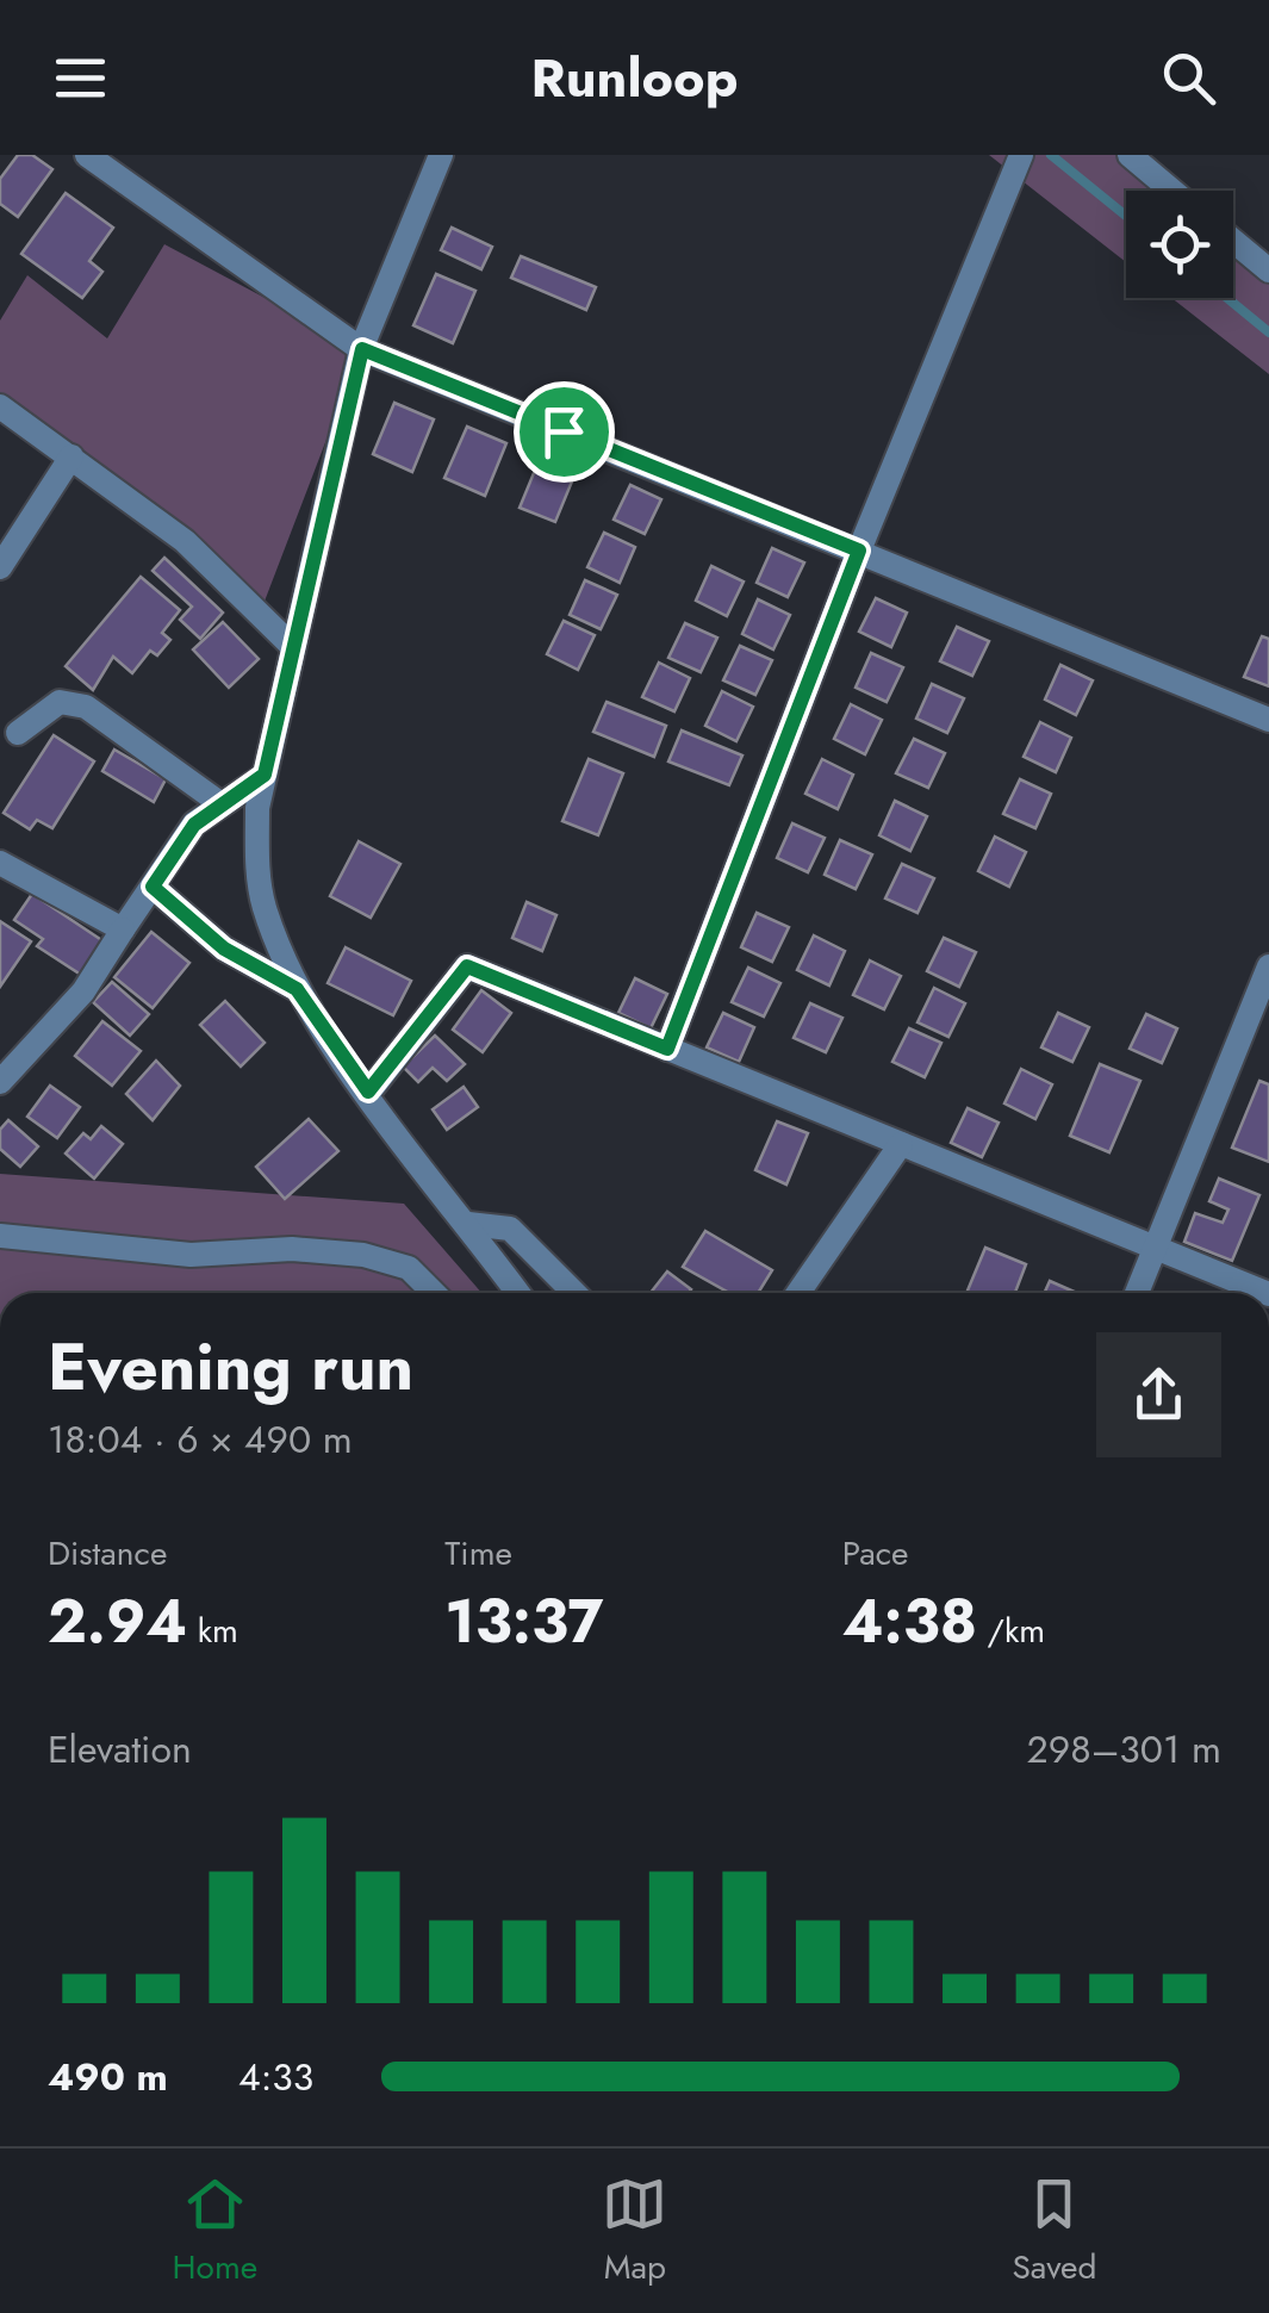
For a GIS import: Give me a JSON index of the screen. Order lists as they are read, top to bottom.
{
  "page": {
    "header": "Runloop",
    "heading": ["Evening run", "18:04 · 6 × 490 m"],
    "stats": [
      ["Distance", "2.94 km"],
      ["Time", "13:37"],
      ["Pace", "4:38 /km"]
    ],
    "chart": ["Elevation", "298–301 m"],
    "list": [
      {
        "name": "490 m",
        "note": "4:33"
      }
    ],
    "tabs": ["Home", "Map", "Saved"]
  }
}
